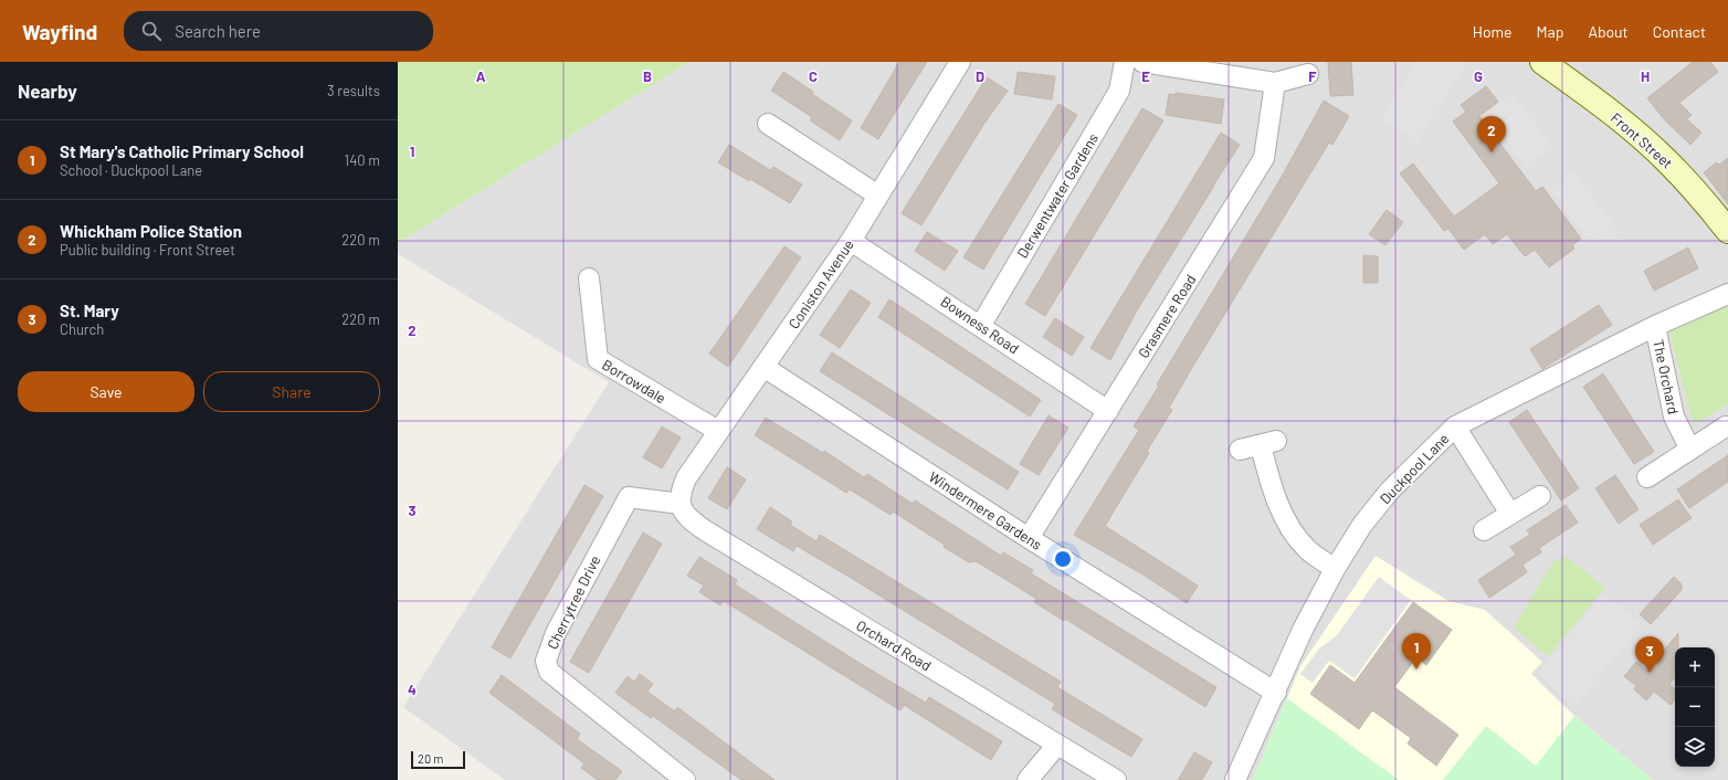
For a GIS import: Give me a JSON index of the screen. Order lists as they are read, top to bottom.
{
  "streets": {
    "main road": ["Front Street"],
    "street": [
      "Derwentwater Gardens",
      "Coniston Avenue",
      "Grasmere Road",
      "Bowness Road",
      "The Orchard",
      "Borrowdale",
      "Duckpool Lane",
      "Windermere Gardens",
      "Cherrytree Drive",
      "Orchard Road"
    ]
  },
  "crossings": [
    ["Derwentwater Gardens", "Bowness Road"],
    ["Coniston Avenue", "Bowness Road"],
    ["Coniston Avenue", "Borrowdale"],
    ["Coniston Avenue", "Windermere Gardens"],
    ["Coniston Avenue", "Cherrytree Drive"],
    ["Coniston Avenue", "Orchard Road"],
    ["Grasmere Road", "Bowness Road"],
    ["Grasmere Road", "Windermere Gardens"],
    ["The Orchard", "Duckpool Lane"],
    ["Duckpool Lane", "Windermere Gardens"],
    ["Cherrytree Drive", "Orchard Road"]
  ],
  "scale_bar": "20 m",
  "page": {
    "header": "Wayfind",
    "search": "Search here",
    "nav": [
      "Home",
      "Map",
      "About",
      "Contact"
    ],
    "heading": ["Nearby", "3 results"],
    "pins": ["2", "1", "3"],
    "list": [
      {
        "mark": "1",
        "name": "St Mary's Catholic Primary School",
        "note": "School · Duckpool Lane",
        "value": "140 m"
      },
      {
        "mark": "2",
        "name": "Whickham Police Station",
        "note": "Public building · Front Street",
        "value": "220 m"
      },
      {
        "mark": "3",
        "name": "St. Mary",
        "note": "Church",
        "value": "220 m"
      }
    ],
    "buttons": ["Save", "Share"],
    "map_buttons": ["+", "−"],
    "scale": "20 m"
  },
  "grid": {
    "columns": [
      "A",
      "B",
      "C",
      "D",
      "E",
      "F",
      "G",
      "H"
    ],
    "rows": [
      "1",
      "2",
      "3",
      "4"
    ]
  }
}
